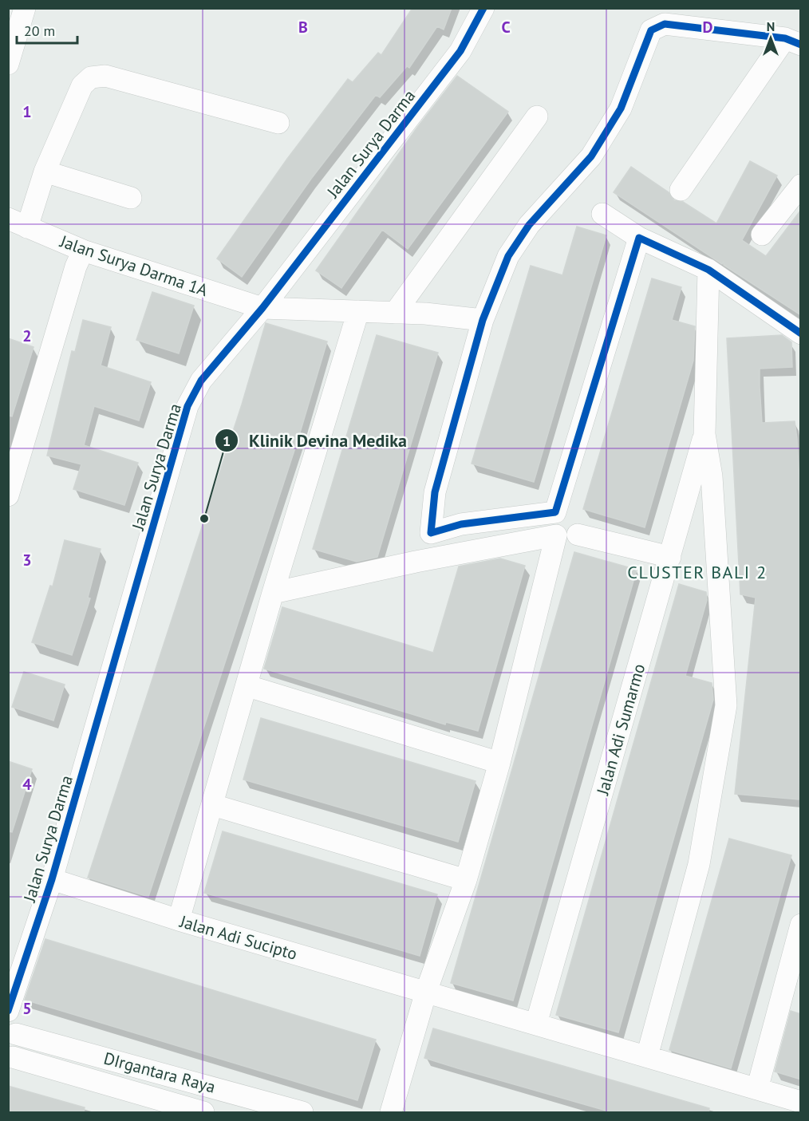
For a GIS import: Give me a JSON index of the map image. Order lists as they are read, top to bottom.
{
  "streets": {
    "street": [
      "Jalan Surya Darma",
      "Jalan Surya Darma 1A",
      "Jalan Adi Sumarmo",
      "Jalan Adi Sucipto",
      "DIrgantara Raya"
    ]
  },
  "crossings": [
    ["Jalan Surya Darma", "Jalan Surya Darma 1A"],
    ["Jalan Surya Darma", "Jalan Adi Sucipto"],
    ["Jalan Adi Sumarmo", "Jalan Adi Sucipto"]
  ],
  "districts": ["CLUSTER BALI 2"],
  "places": ["Klinik Devina Medika"],
  "scale_bar": "20 m",
  "north": "top",
  "grid": {
    "columns": ["B", "C", "D"],
    "rows": [
      "1",
      "2",
      "3",
      "4",
      "5"
    ]
  }
}
